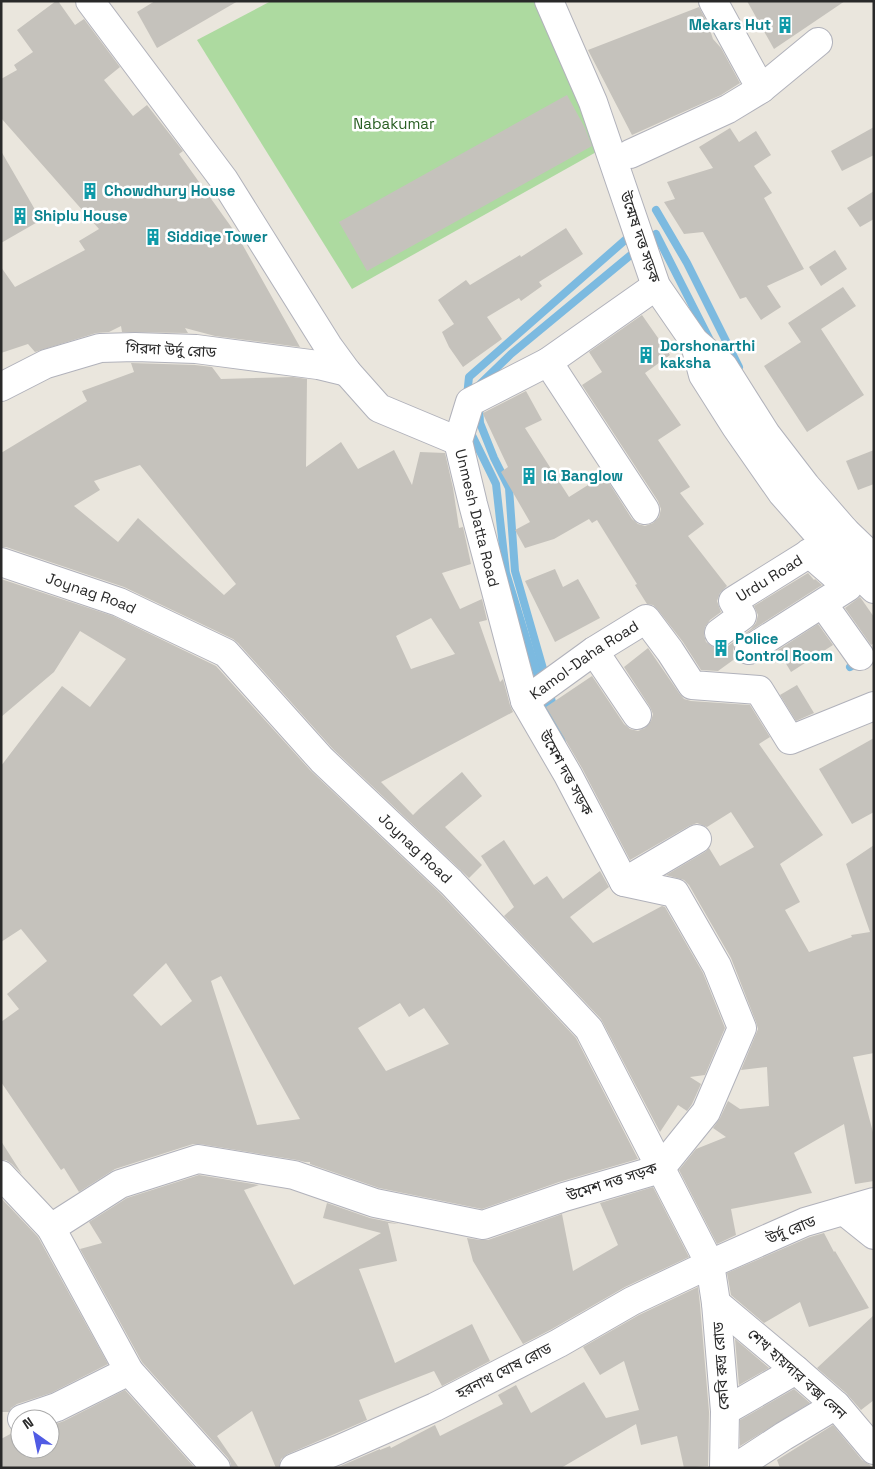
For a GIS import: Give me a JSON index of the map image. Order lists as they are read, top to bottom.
{
  "streets": {
    "street": [
      "উন্মেষ দত্ত সড়ক",
      "গিরদা উর্দু রোড",
      "Unmesh Datta Road",
      "Urdu Road",
      "Joynag Road",
      "Kamol-Daha Road",
      "উমেশ দত্ত সড়ক",
      "উর্দু রোড",
      "কেবি রুদ্র রোড",
      "হরনাথ ঘোষ রোড",
      "শেখ হায়দার বক্স লেন"
    ]
  },
  "crossings": [
    ["উন্মেষ দত্ত সড়ক", "Unmesh Datta Road"],
    ["উন্মেষ দত্ত সড়ক", "Urdu Road"],
    ["Unmesh Datta Road", "Kamol-Daha Road"],
    ["Unmesh Datta Road", "উমেশ দত্ত সড়ক"],
    ["Joynag Road", "উমেশ দত্ত সড়ক"],
    ["Joynag Road", "উর্দু রোড"],
    ["Joynag Road", "কেবি রুদ্র রোড"],
    ["Joynag Road", "হরনাথ ঘোষ রোড"],
    ["Kamol-Daha Road", "উমেশ দত্ত সড়ক"],
    ["উর্দু রোড", "কেবি রুদ্র রোড"],
    ["উর্দু রোড", "হরনাথ ঘোষ রোড"],
    ["কেবি রুদ্র রোড", "হরনাথ ঘোষ রোড"],
    ["কেবি রুদ্র রোড", "শেখ হায়দার বক্স লেন"]
  ],
  "parks": ["Nabakumar"],
  "places": {
    "building": [
      "Mekars Hut",
      "Chowdhury House",
      "Shiplu House",
      "Siddiqe Tower",
      "Dorshonarthi kaksha",
      "IG Banglow",
      "Police Control Room"
    ]
  },
  "north": "top left"
}
